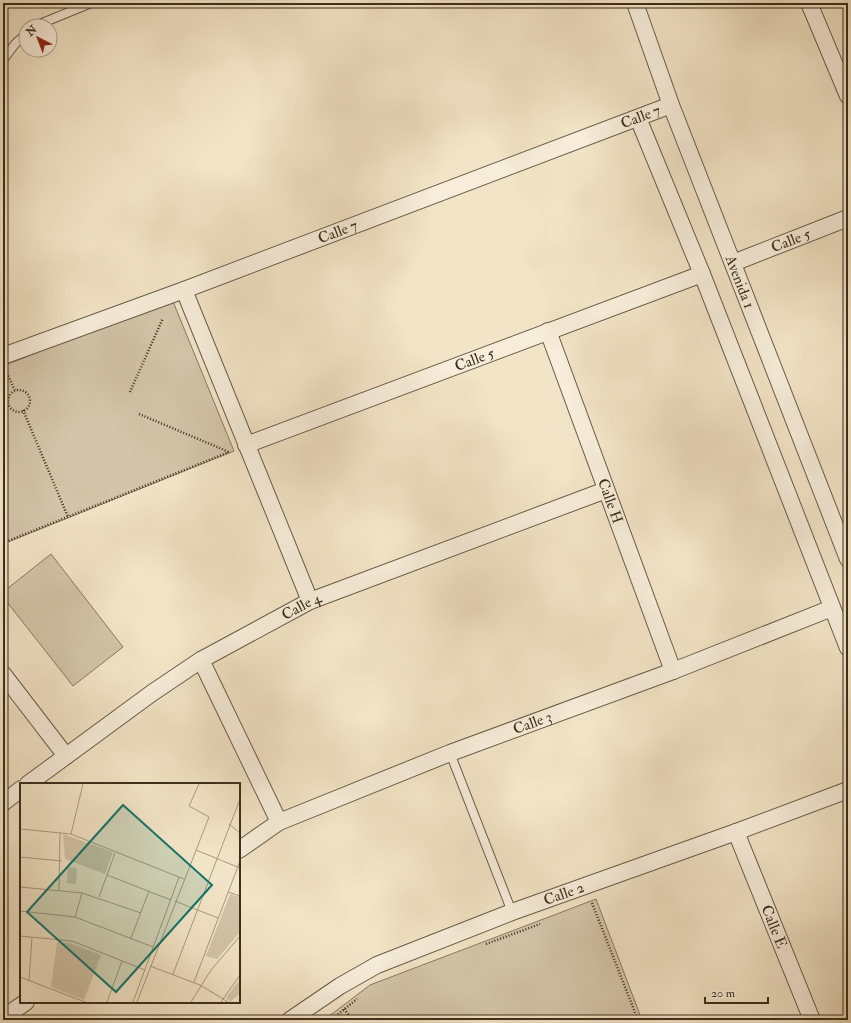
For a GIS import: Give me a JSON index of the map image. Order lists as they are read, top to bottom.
{
  "streets": {
    "street": [
      "Calle 7",
      "Calle 5",
      "Avenida 1",
      "Calle H",
      "Calle 4",
      "Calle 3",
      "Calle 2",
      "Calle E"
    ]
  },
  "crossings": [
    ["Calle 7", "Avenida 1"],
    ["Calle 5", "Avenida 1"],
    ["Calle 5", "Calle H"],
    ["Calle H", "Calle 4"],
    ["Calle H", "Calle 3"],
    ["Calle 2", "Calle E"]
  ],
  "scale_bar": "20 m",
  "north": "top left"
}
